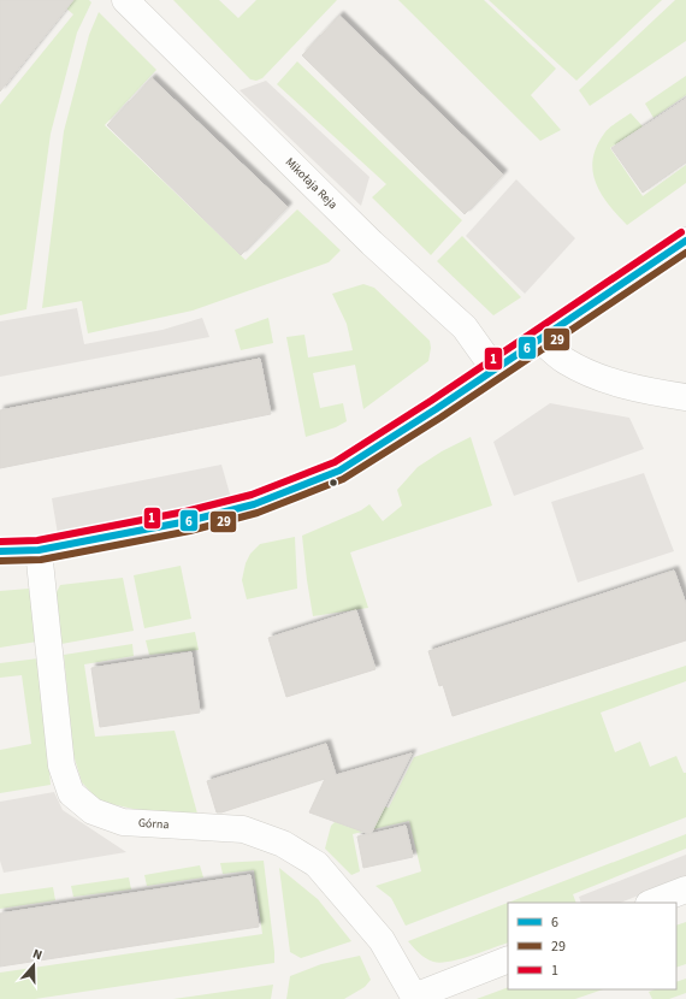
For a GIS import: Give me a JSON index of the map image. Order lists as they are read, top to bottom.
{
  "streets": {
    "street": ["Mikołaja Reja", "Górna"]
  },
  "lines": ["transit line 1", "transit line 6", "transit line 29"],
  "legend": ["6", "29", "1"],
  "north": "top"
}
